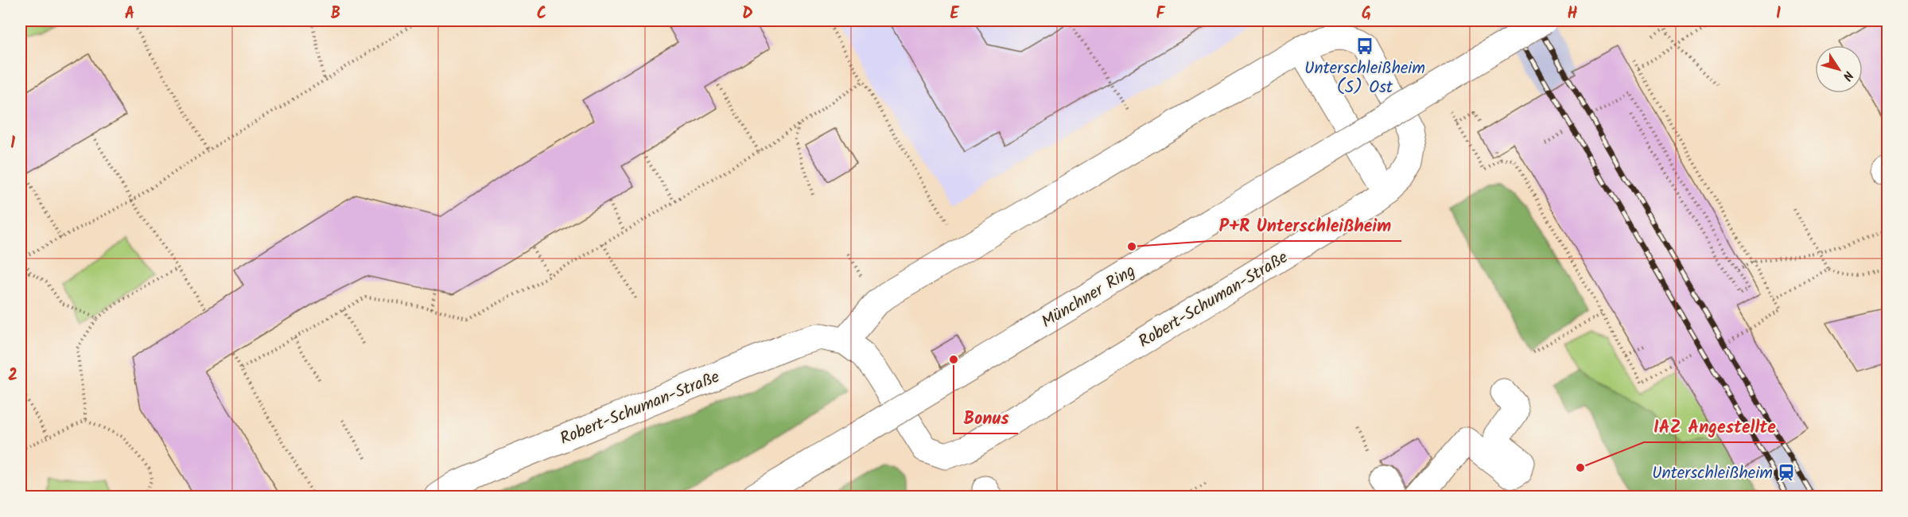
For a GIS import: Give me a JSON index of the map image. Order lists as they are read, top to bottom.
{
  "streets": {
    "street": ["Münchner Ring", "Robert-Schuman-Straße"]
  },
  "places": {
    "bus stop": ["Unterschleißheim (S) Ost"],
    "other": ["P+R Unterschleißheim", "Bonus", "IAZ Angestellte"],
    "station": ["Unterschleißheim"]
  },
  "north": "bottom right",
  "grid": {
    "columns": [
      "A",
      "B",
      "C",
      "D",
      "E",
      "F",
      "G",
      "H",
      "I"
    ],
    "rows": ["1", "2"]
  }
}
